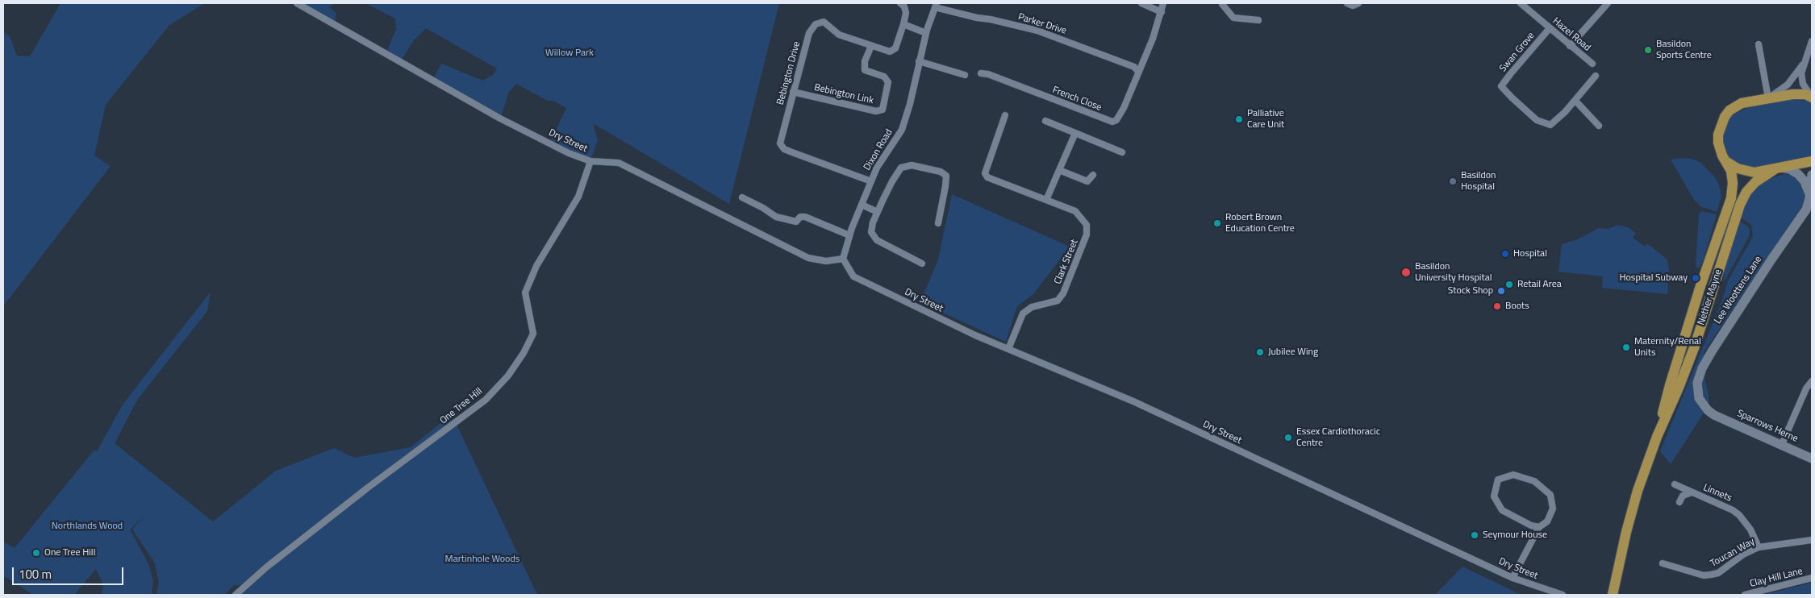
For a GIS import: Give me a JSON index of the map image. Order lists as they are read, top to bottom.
{
  "streets": {
    "main road": ["Nether Mayne"],
    "street": [
      "Parker Drive",
      "Hazel Road",
      "Swan Grove",
      "Bebington Drive",
      "Bebington Link",
      "French Close",
      "Dry Street",
      "Dixon Road",
      "Clark Street",
      "Lee Woottens Lane",
      "One Tree Hill",
      "Sparrows Herne",
      "Linnets",
      "Toucan Way",
      "Clay Hill Lane"
    ]
  },
  "crossings": [
    ["Parker Drive", "French Close"],
    ["Parker Drive", "Dixon Road"],
    ["Hazel Road", "Swan Grove"],
    ["Bebington Drive", "Bebington Link"],
    ["Bebington Drive", "Dixon Road"],
    ["Dry Street", "Dixon Road"],
    ["Dry Street", "Clark Street"],
    ["Dry Street", "One Tree Hill"],
    ["Lee Woottens Lane", "Sparrows Herne"],
    ["Linnets", "Toucan Way"]
  ],
  "parks": ["Willow Park", "Northlands Wood", "Martinhole Woods"],
  "places": [
    "Basildon Sports Centre",
    "Palliative Care Unit",
    "Basildon Hospital",
    "Robert Brown Education Centre",
    "Hospital",
    "Basildon University Hospital",
    "Hospital Subway",
    "Retail Area",
    "Stock Shop",
    "Boots",
    "Maternity/Renal Units",
    "Jubilee Wing",
    "Essex Cardiothoracic Centre",
    "Seymour House",
    "One Tree Hill"
  ],
  "scale_bar": "100 m"
}
